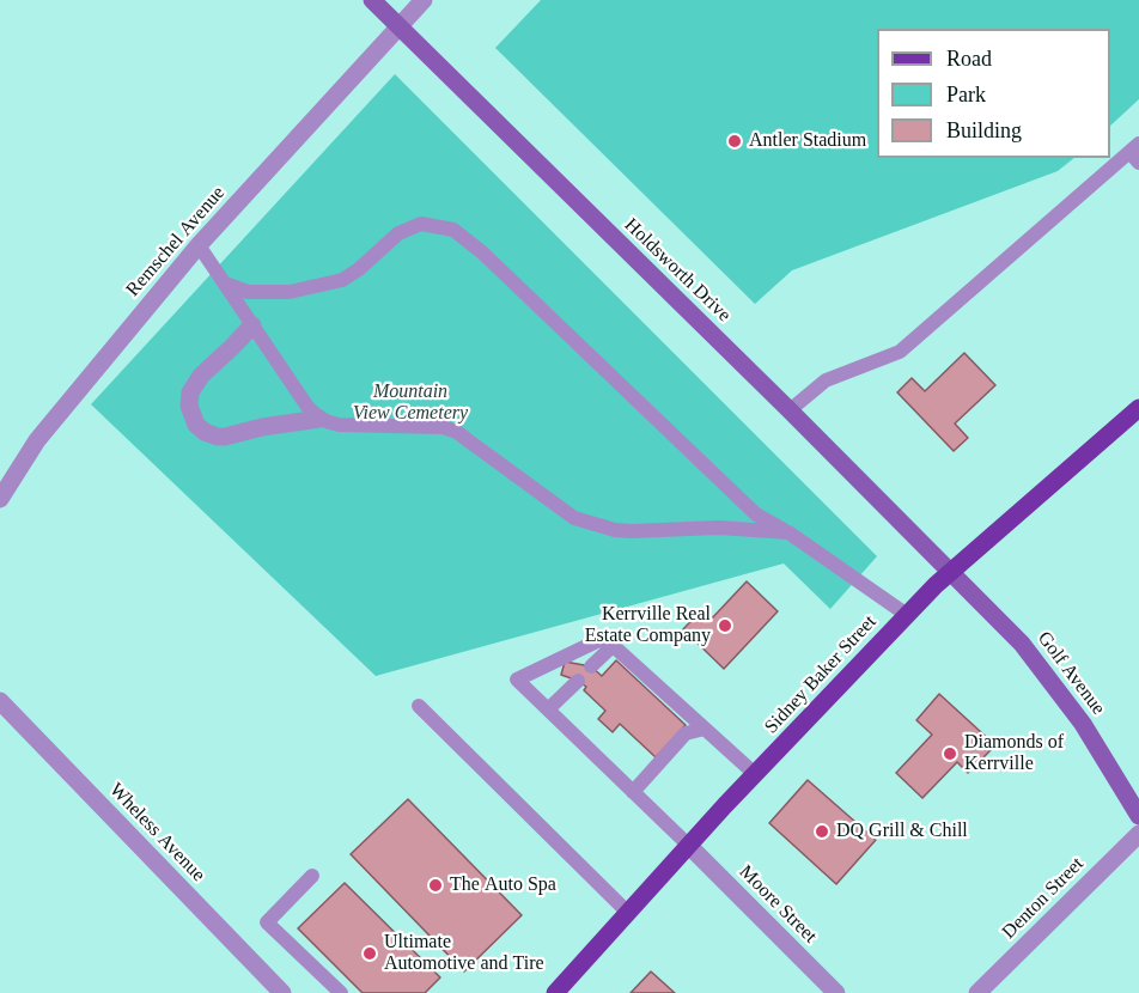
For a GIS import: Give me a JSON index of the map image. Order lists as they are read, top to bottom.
{
  "streets": {
    "main road": ["Holdsworth Drive", "Golf Avenue", "Sidney Baker Street"],
    "street": [
      "Remschel Avenue",
      "Wheless Avenue",
      "Denton Street",
      "Moore Street"
    ]
  },
  "crossings": [
    ["Remschel Avenue", "Holdsworth Drive"],
    ["Holdsworth Drive", "Golf Avenue"],
    ["Holdsworth Drive", "Sidney Baker Street"],
    ["Golf Avenue", "Sidney Baker Street"],
    ["Sidney Baker Street", "Moore Street"]
  ],
  "parks": ["Mountain View Cemetery"],
  "places": [
    "Antler Stadium",
    "Kerrville Real Estate Company",
    "Diamonds of Kerrville",
    "DQ Grill & Chill",
    "The Auto Spa",
    "Ultimate Automotive and Tire"
  ],
  "legend": ["Road", "Park", "Building"]
}
